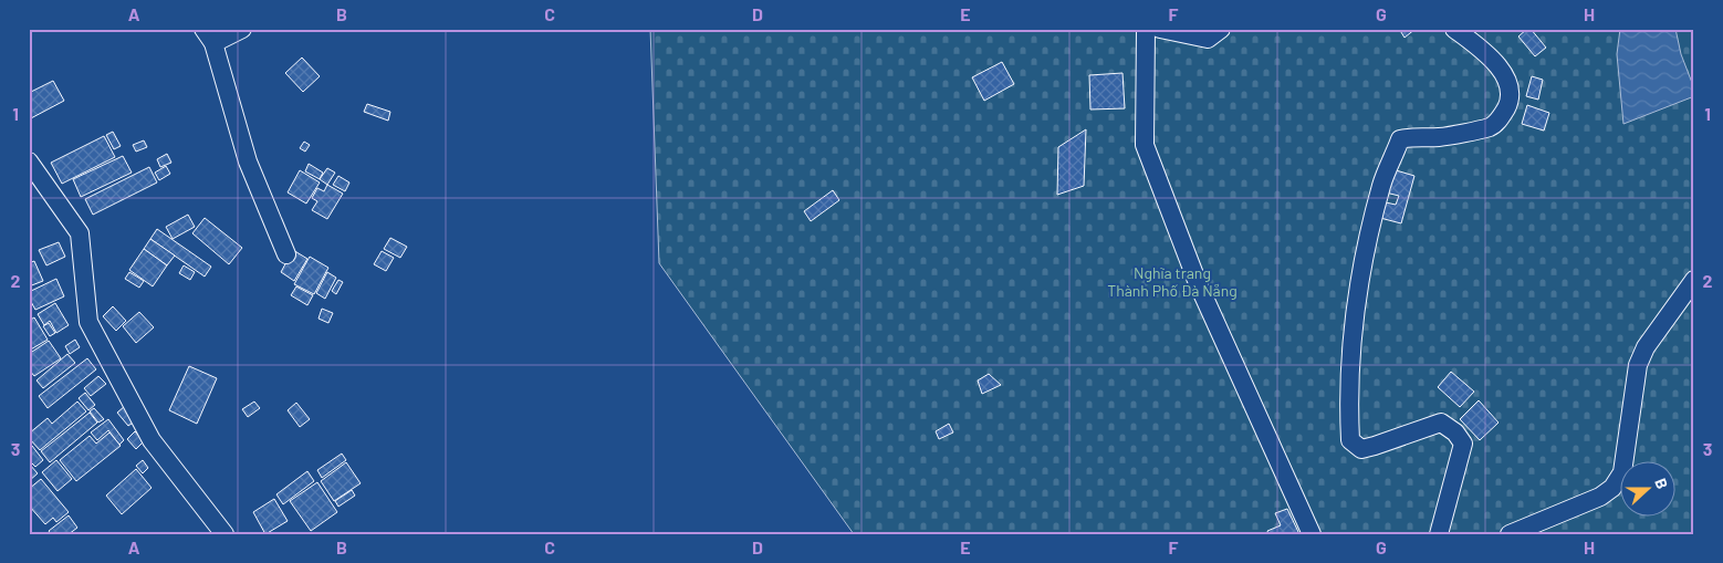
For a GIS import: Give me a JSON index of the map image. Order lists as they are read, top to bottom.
{
  "parks": ["Nghĩa trang Thành Phố Đà Nẵng"],
  "north": "right",
  "grid": {
    "columns": [
      "A",
      "B",
      "C",
      "D",
      "E",
      "F",
      "G",
      "H"
    ],
    "rows": ["1", "2", "3"]
  }
}
